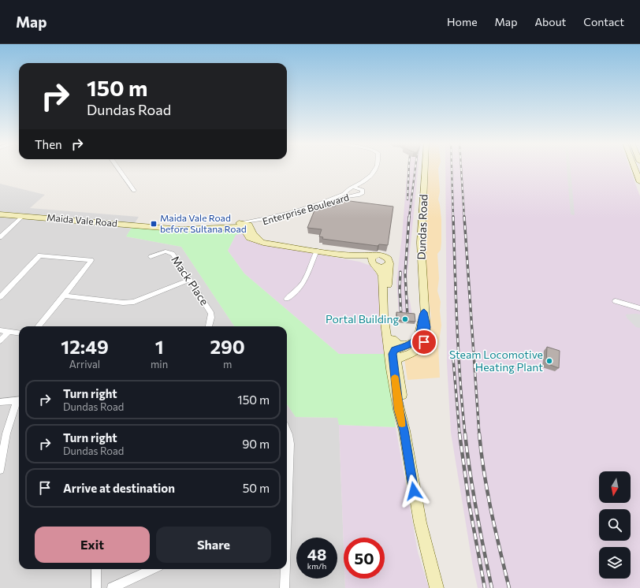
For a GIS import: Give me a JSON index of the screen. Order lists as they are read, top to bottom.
{
  "streets": {
    "main road": ["Maida Vale Road", "Dundas Road"],
    "street": ["Enterprise Boulevard", "Mack Place"]
  },
  "crossings": [
    ["Enterprise Boulevard", "Maida Vale Road"]
  ],
  "places": {
    "transit": ["Maida Vale Road before Sultana Road"],
    "other": ["Portal Building", "Steam Locomotive Heating Plant"]
  },
  "north": "bottom",
  "page": {
    "header": "Map",
    "nav": [
      "Home",
      "Map",
      "About",
      "Contact"
    ],
    "turn": ["150 m", "Dundas Road"],
    "then": "Then",
    "eta": [
      "12:49",
      "Arrival",
      "1",
      "min",
      "290",
      "m"
    ],
    "list": [
      {
        "name": "Turn right",
        "note": "Dundas Road",
        "value": "150 m"
      },
      {
        "name": "Turn right",
        "note": "Dundas Road",
        "value": "90 m"
      },
      {
        "name": "Arrive at destination",
        "value": "50 m"
      }
    ],
    "buttons": ["Exit", "Share"],
    "speed": "48 km/h",
    "limit": "50"
  }
}
